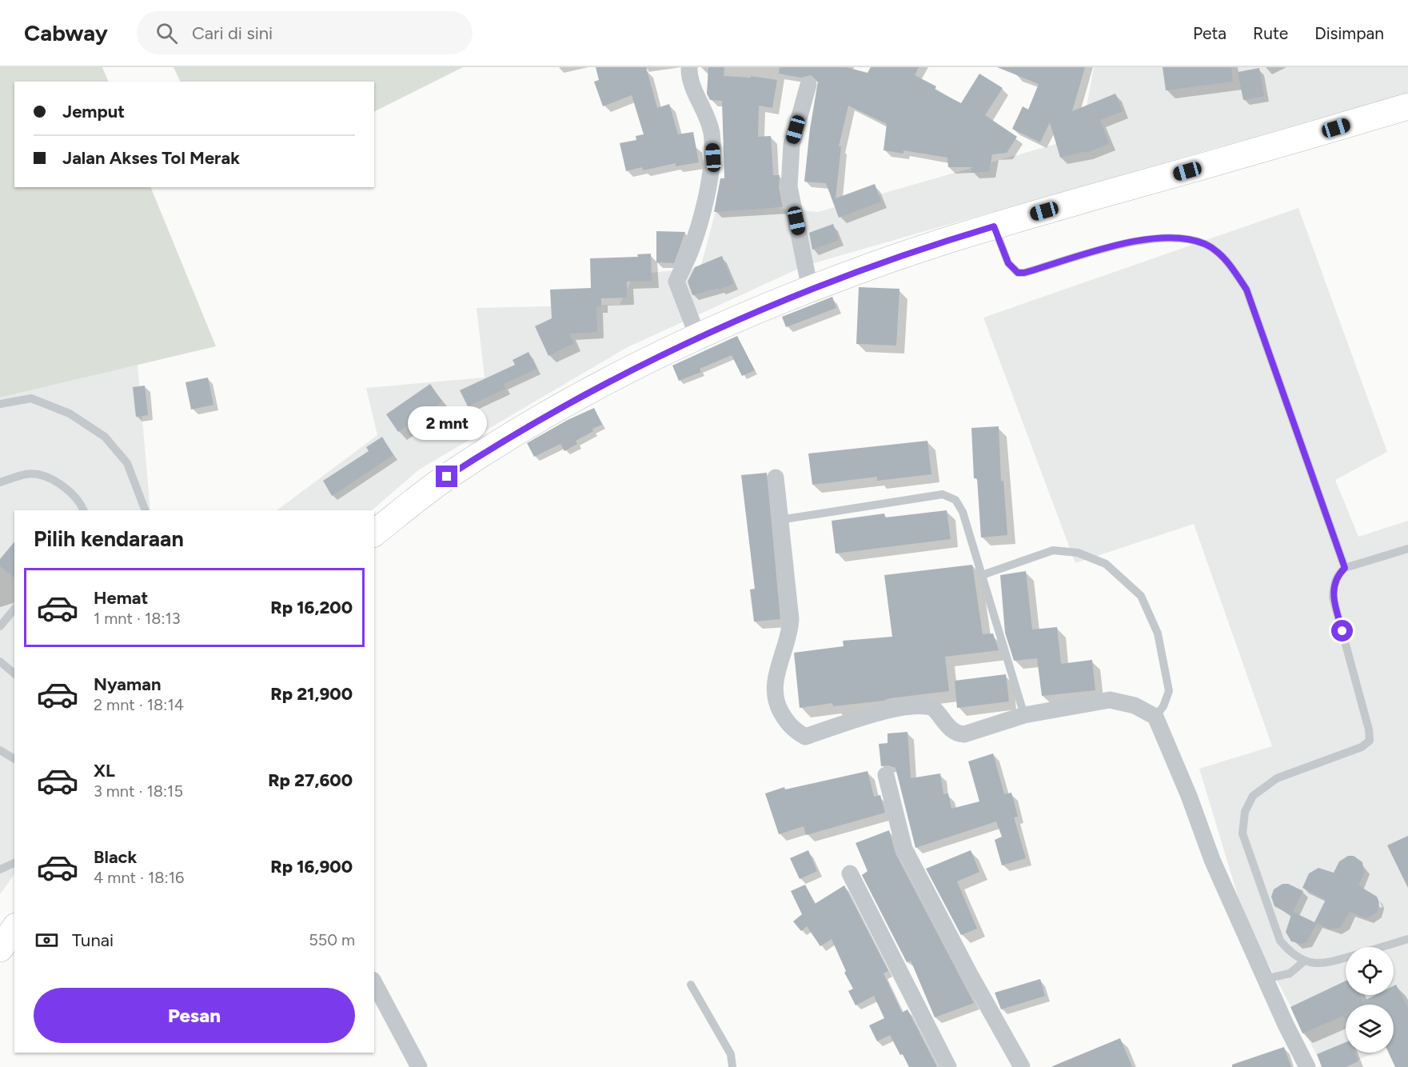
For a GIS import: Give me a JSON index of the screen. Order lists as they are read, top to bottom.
{
  "page": {
    "header": "Cabway",
    "search": "Cari di sini",
    "nav": ["Peta", "Rute", "Disimpan"],
    "banner": ["Jemput", "Jalan Akses Tol Merak"],
    "bubble": "2 mnt",
    "heading": "Pilih kendaraan",
    "list": [
      {
        "name": "Hemat",
        "note": "1 mnt · 18:13",
        "value": "Rp 16,200"
      },
      {
        "name": "Nyaman",
        "note": "2 mnt · 18:14",
        "value": "Rp 21,900"
      },
      {
        "name": "XL",
        "note": "3 mnt · 18:15",
        "value": "Rp 27,600"
      },
      {
        "name": "Black",
        "note": "4 mnt · 18:16",
        "value": "Rp 16,900"
      }
    ],
    "pay": ["Tunai", "550 m"],
    "buttons": "Pesan"
  }
}
